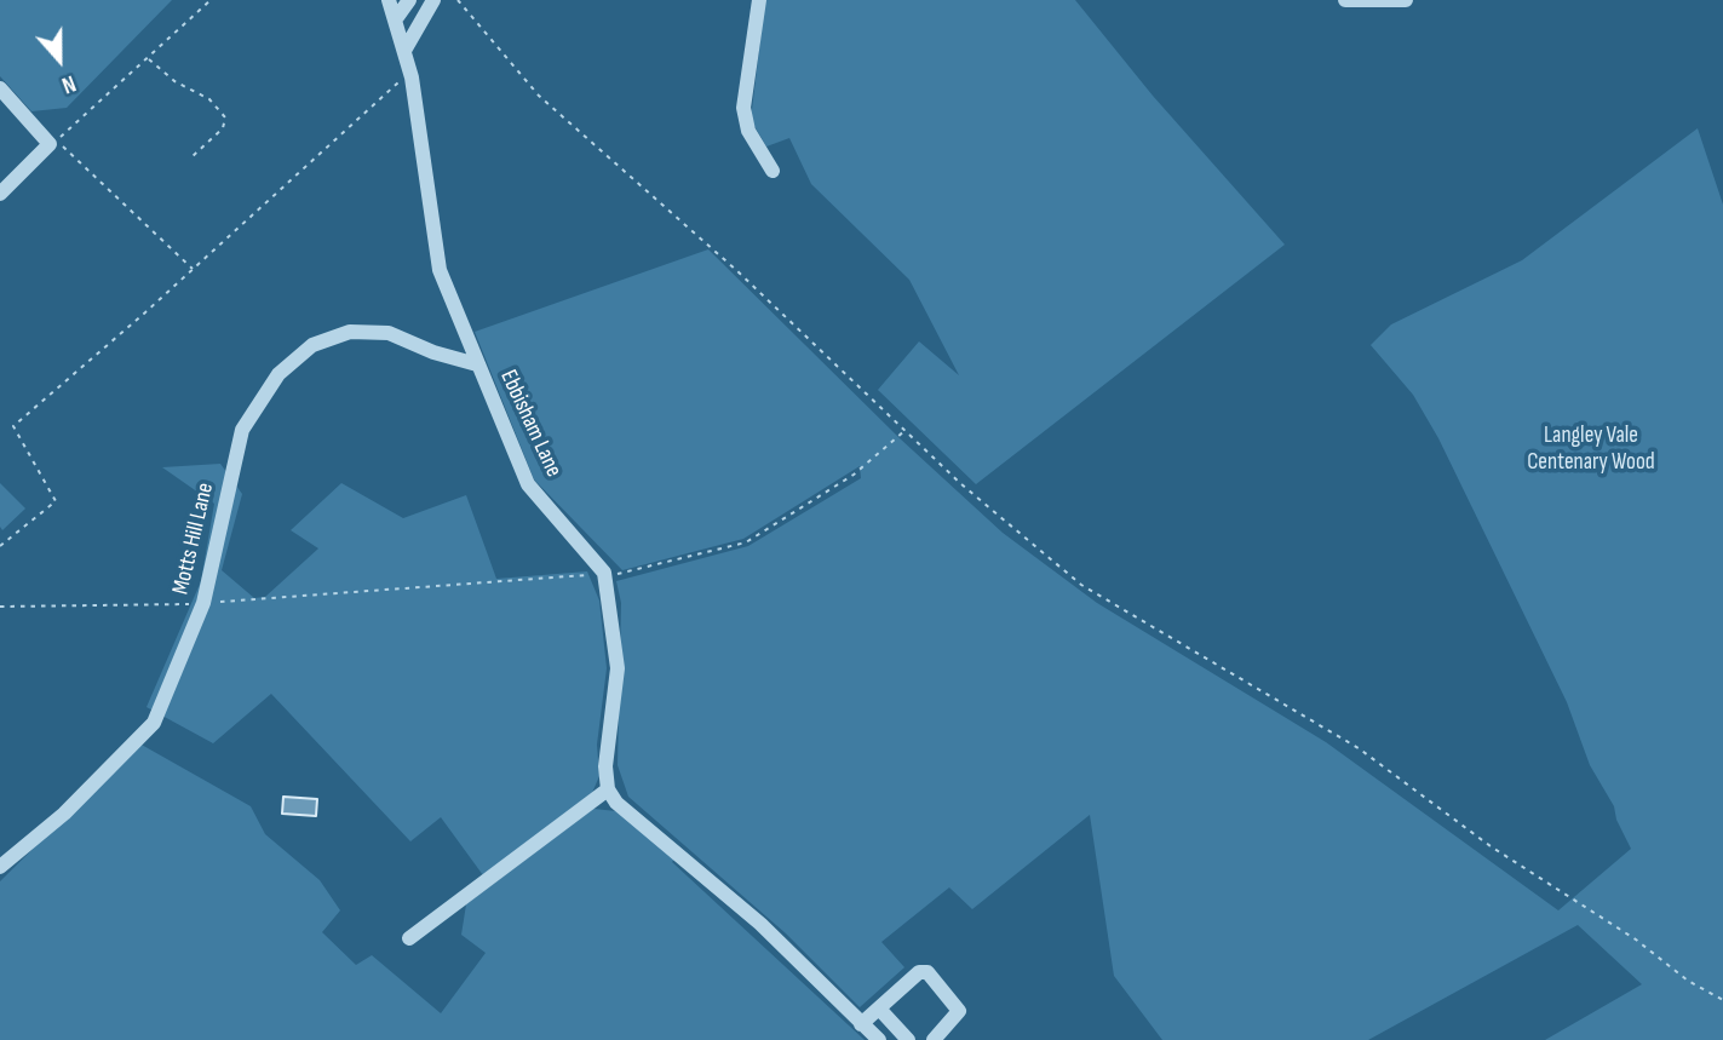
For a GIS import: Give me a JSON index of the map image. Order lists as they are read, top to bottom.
{
  "streets": {
    "street": ["Ebbisham Lane", "Motts Hill Lane"]
  },
  "crossings": [
    ["Ebbisham Lane", "Motts Hill Lane"]
  ],
  "parks": ["Langley Vale Centenary Wood"],
  "north": "bottom"
}
